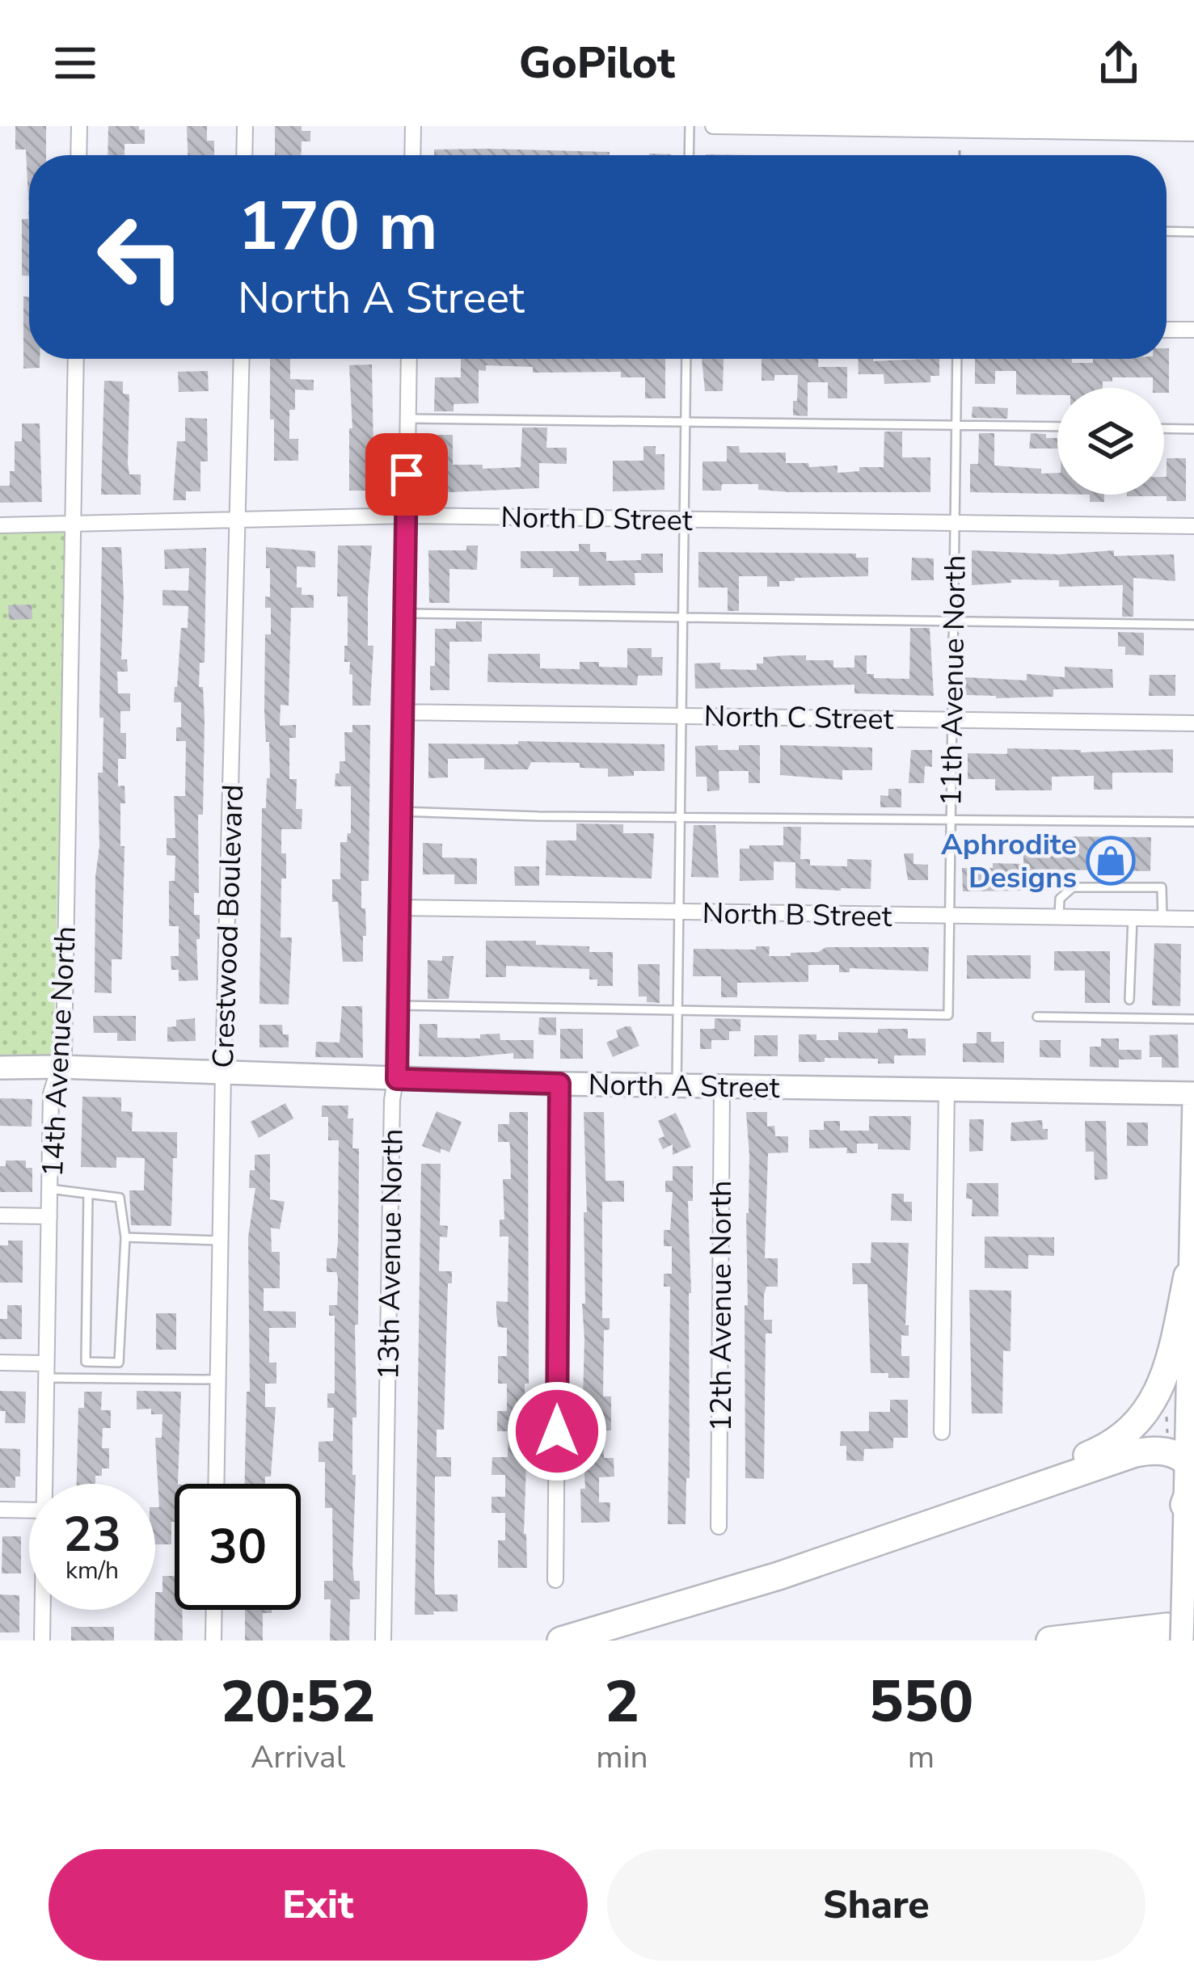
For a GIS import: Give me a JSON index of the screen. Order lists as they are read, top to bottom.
{
  "streets": {
    "street": [
      "North D Street",
      "North C Street",
      "North B Street",
      "Crestwood Boulevard",
      "14th Avenue North",
      "North A Street",
      "13th Avenue North",
      "12th Avenue North"
    ],
    "lane": ["11th Avenue North"]
  },
  "crossings": [
    ["North D Street", "11th Avenue North"],
    ["North D Street", "Crestwood Boulevard"],
    ["North D Street", "14th Avenue North"],
    ["North D Street", "13th Avenue North"],
    ["11th Avenue North", "North C Street"],
    ["11th Avenue North", "North B Street"],
    ["North C Street", "13th Avenue North"],
    ["North B Street", "13th Avenue North"],
    ["Crestwood Boulevard", "North A Street"],
    ["14th Avenue North", "North A Street"],
    ["North A Street", "13th Avenue North"],
    ["North A Street", "12th Avenue North"]
  ],
  "places": {
    "shop": ["Aphrodite Designs"]
  },
  "page": {
    "header": "GoPilot",
    "turn": ["170 m", "North A Street"],
    "speed": "23 km/h",
    "limit": "30",
    "eta": [
      "20:52",
      "Arrival",
      "2",
      "min",
      "550",
      "m"
    ],
    "buttons": ["Exit", "Share"]
  }
}
